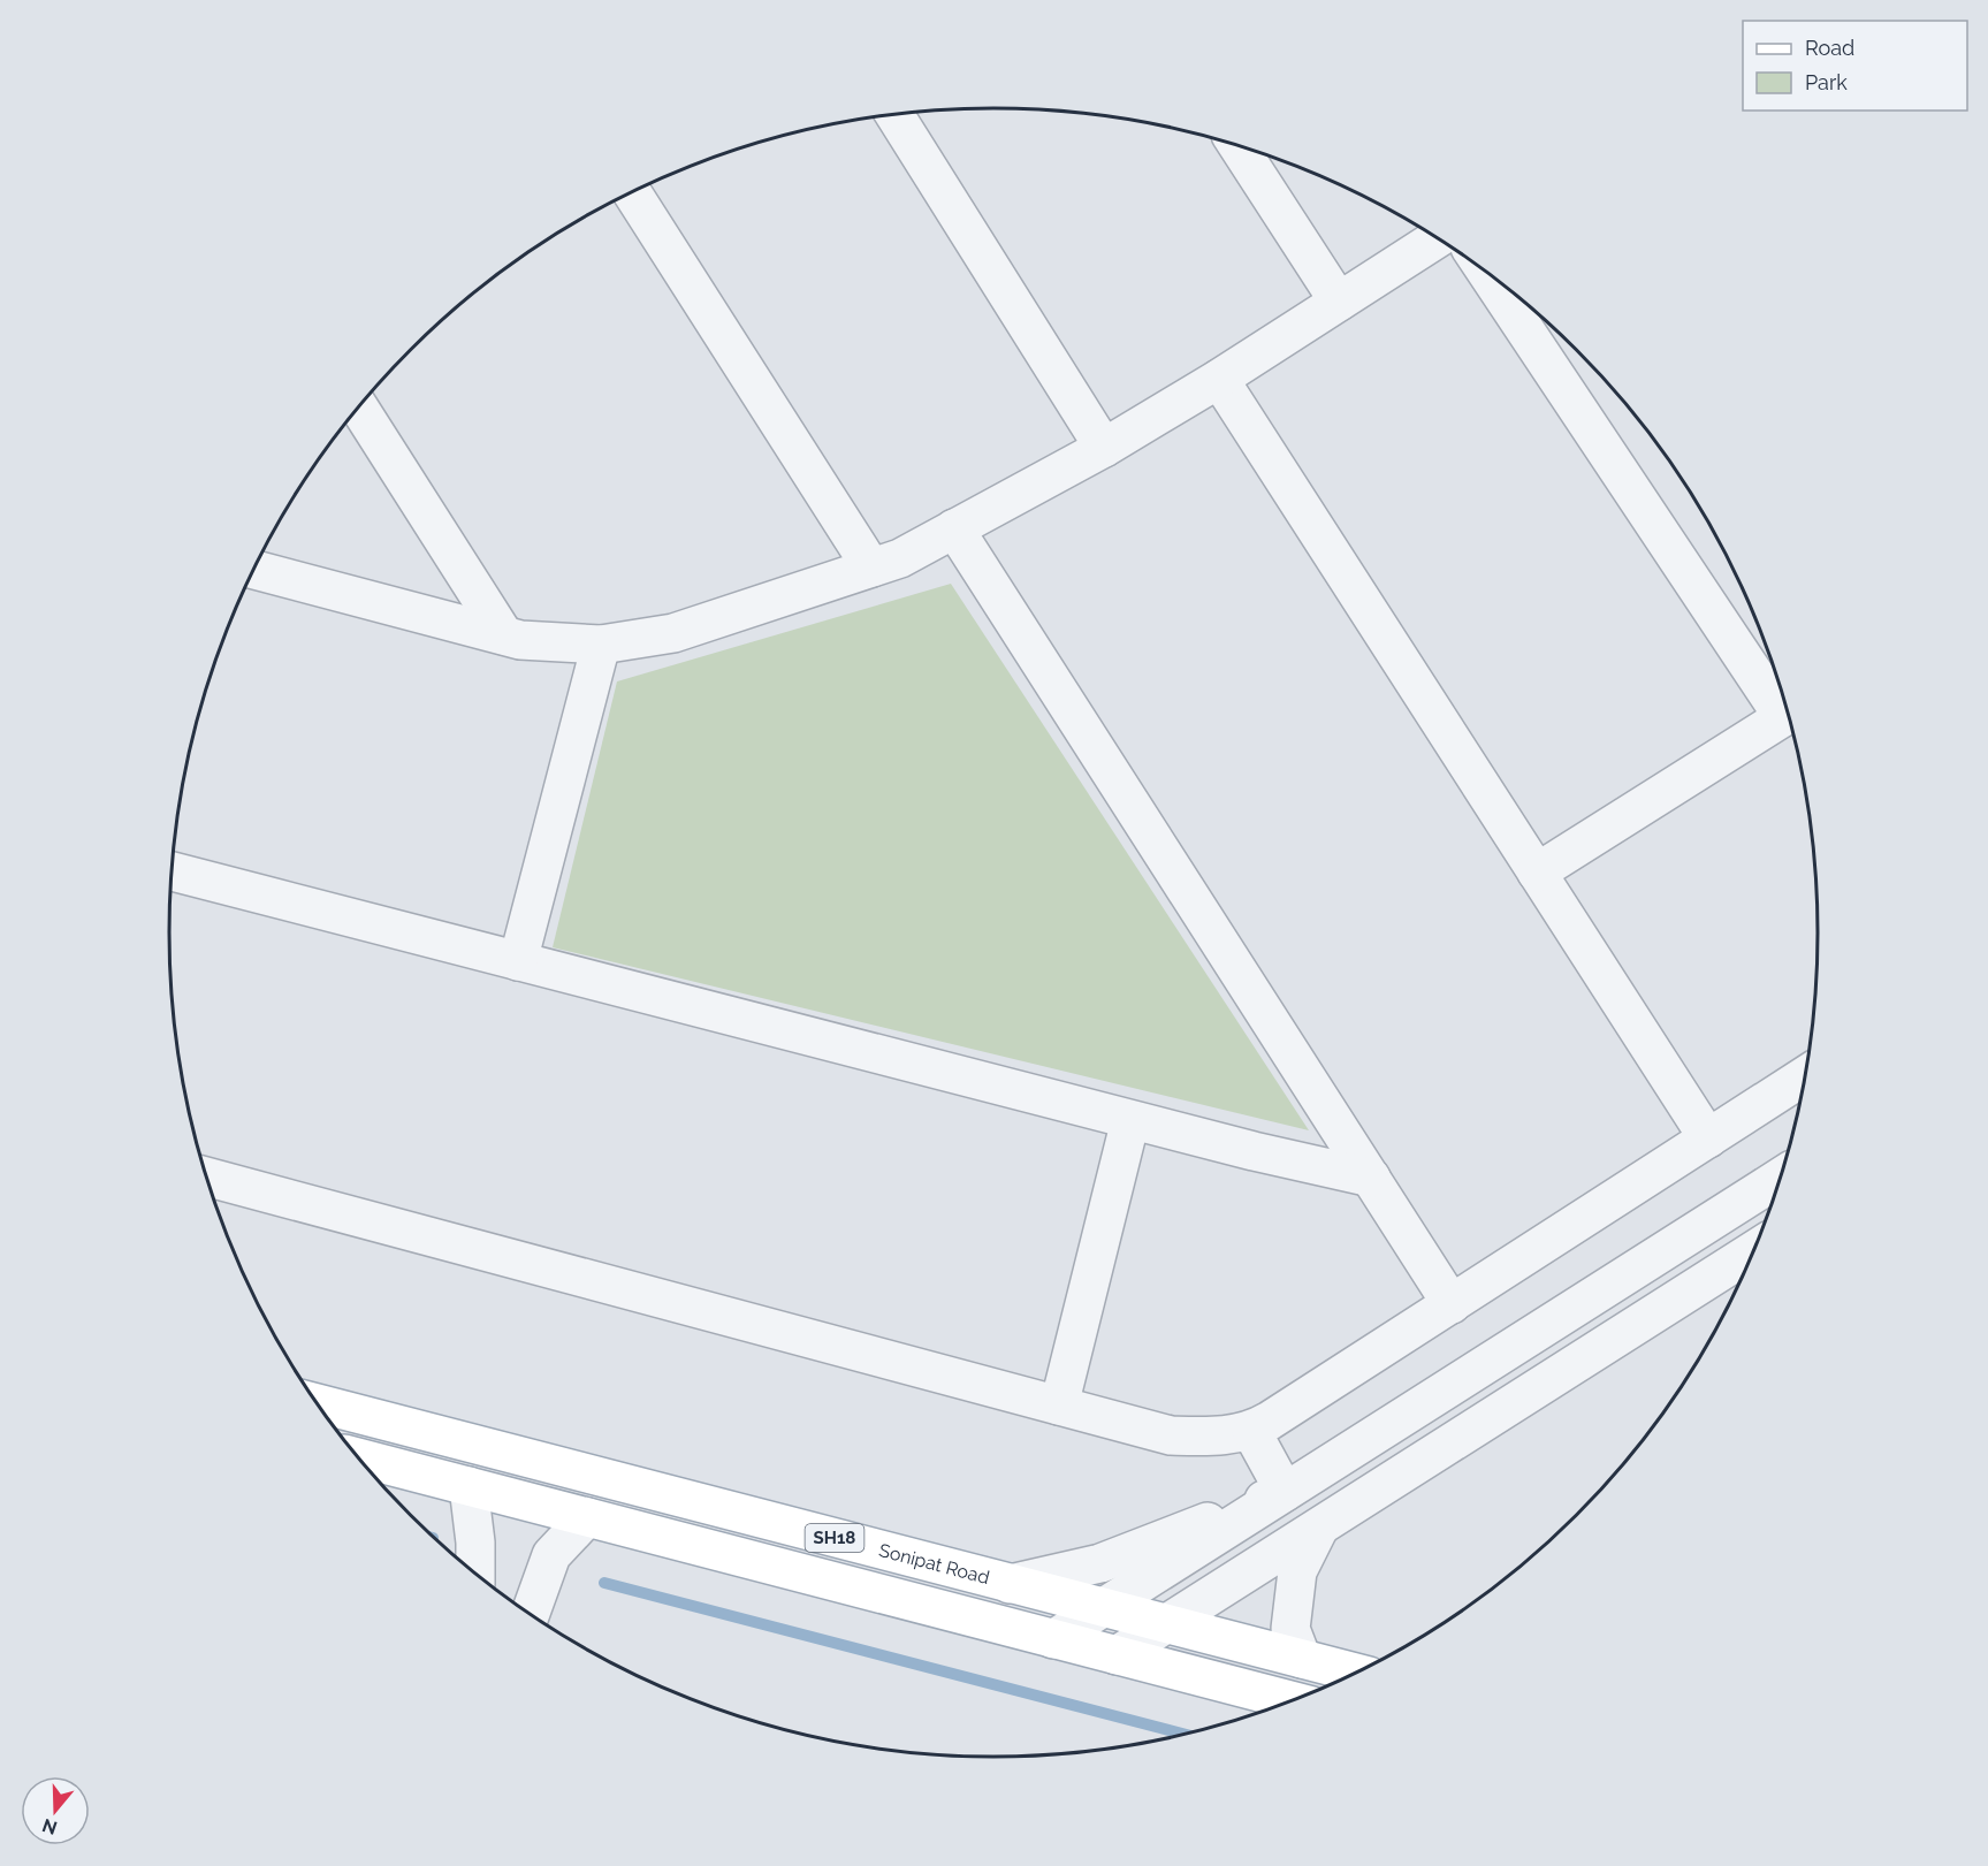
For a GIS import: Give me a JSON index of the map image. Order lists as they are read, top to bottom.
{
  "streets": {
    "main road": ["SH18", "Sonipat Road"]
  },
  "legend": ["Road", "Park"],
  "north": "bottom"
}
